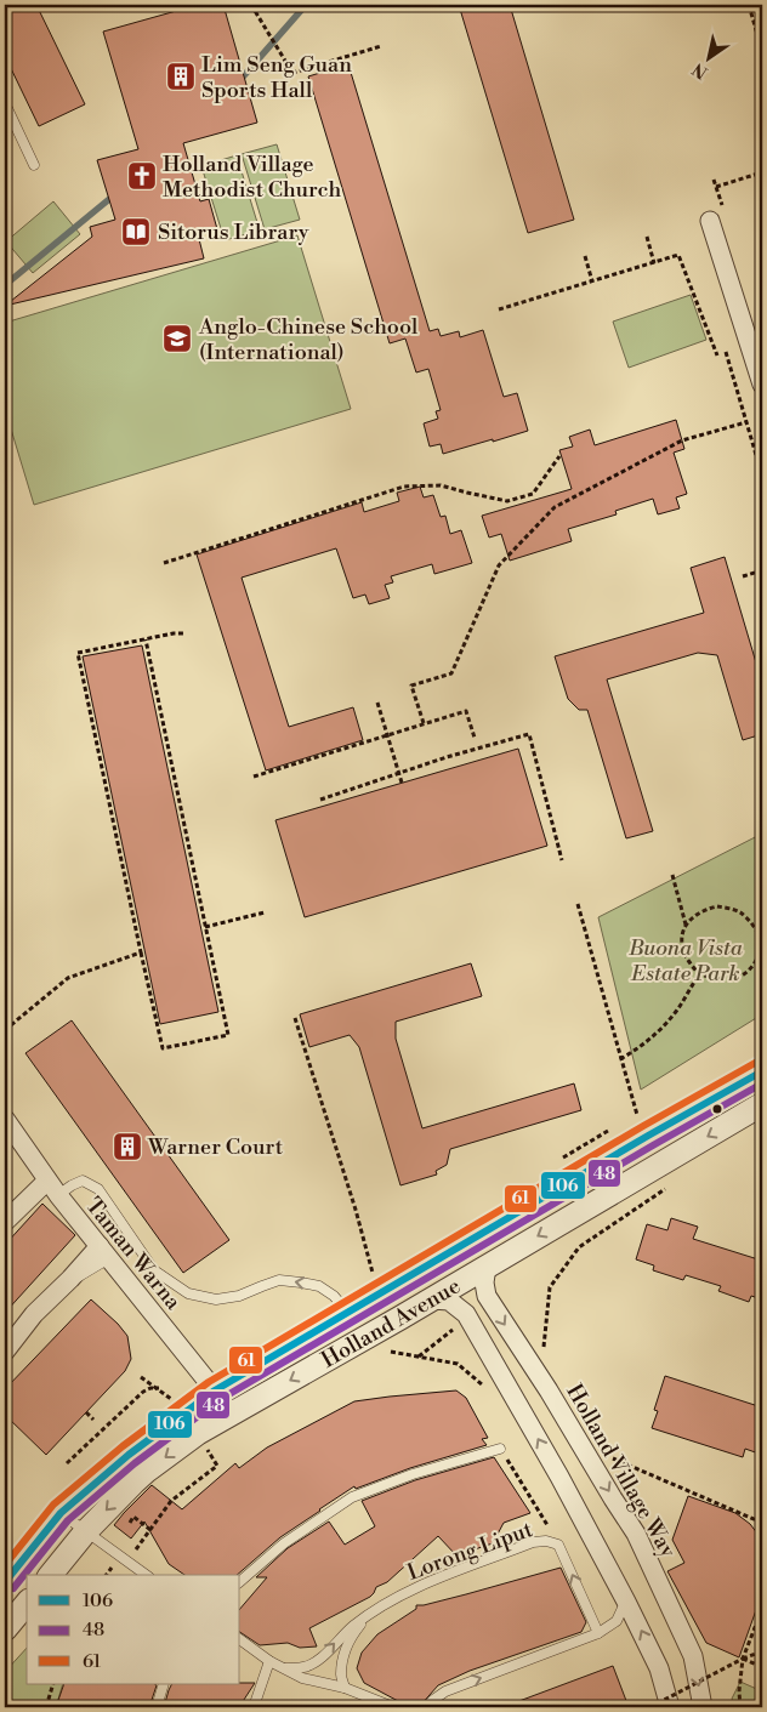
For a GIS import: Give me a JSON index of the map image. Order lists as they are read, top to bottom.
{
  "streets": {
    "street": ["Taman Warna", "Holland Avenue", "Holland Village Way"],
    "lane": ["Lorong Liput"]
  },
  "crossings": [
    ["Taman Warna", "Holland Avenue"],
    ["Holland Avenue", "Holland Village Way"]
  ],
  "parks": ["Buona Vista Estate Park"],
  "places": {
    "building": ["Lim Seng Guan Sports Hall", "Warner Court"],
    "church": ["Holland Village Methodist Church"],
    "library": ["Sitorus Library"],
    "school or university": ["Anglo-Chinese School (International)"]
  },
  "lines": ["transit line 61", "transit line 106", "transit line 48"],
  "legend": ["106", "48", "61"],
  "north": "bottom left"
}
